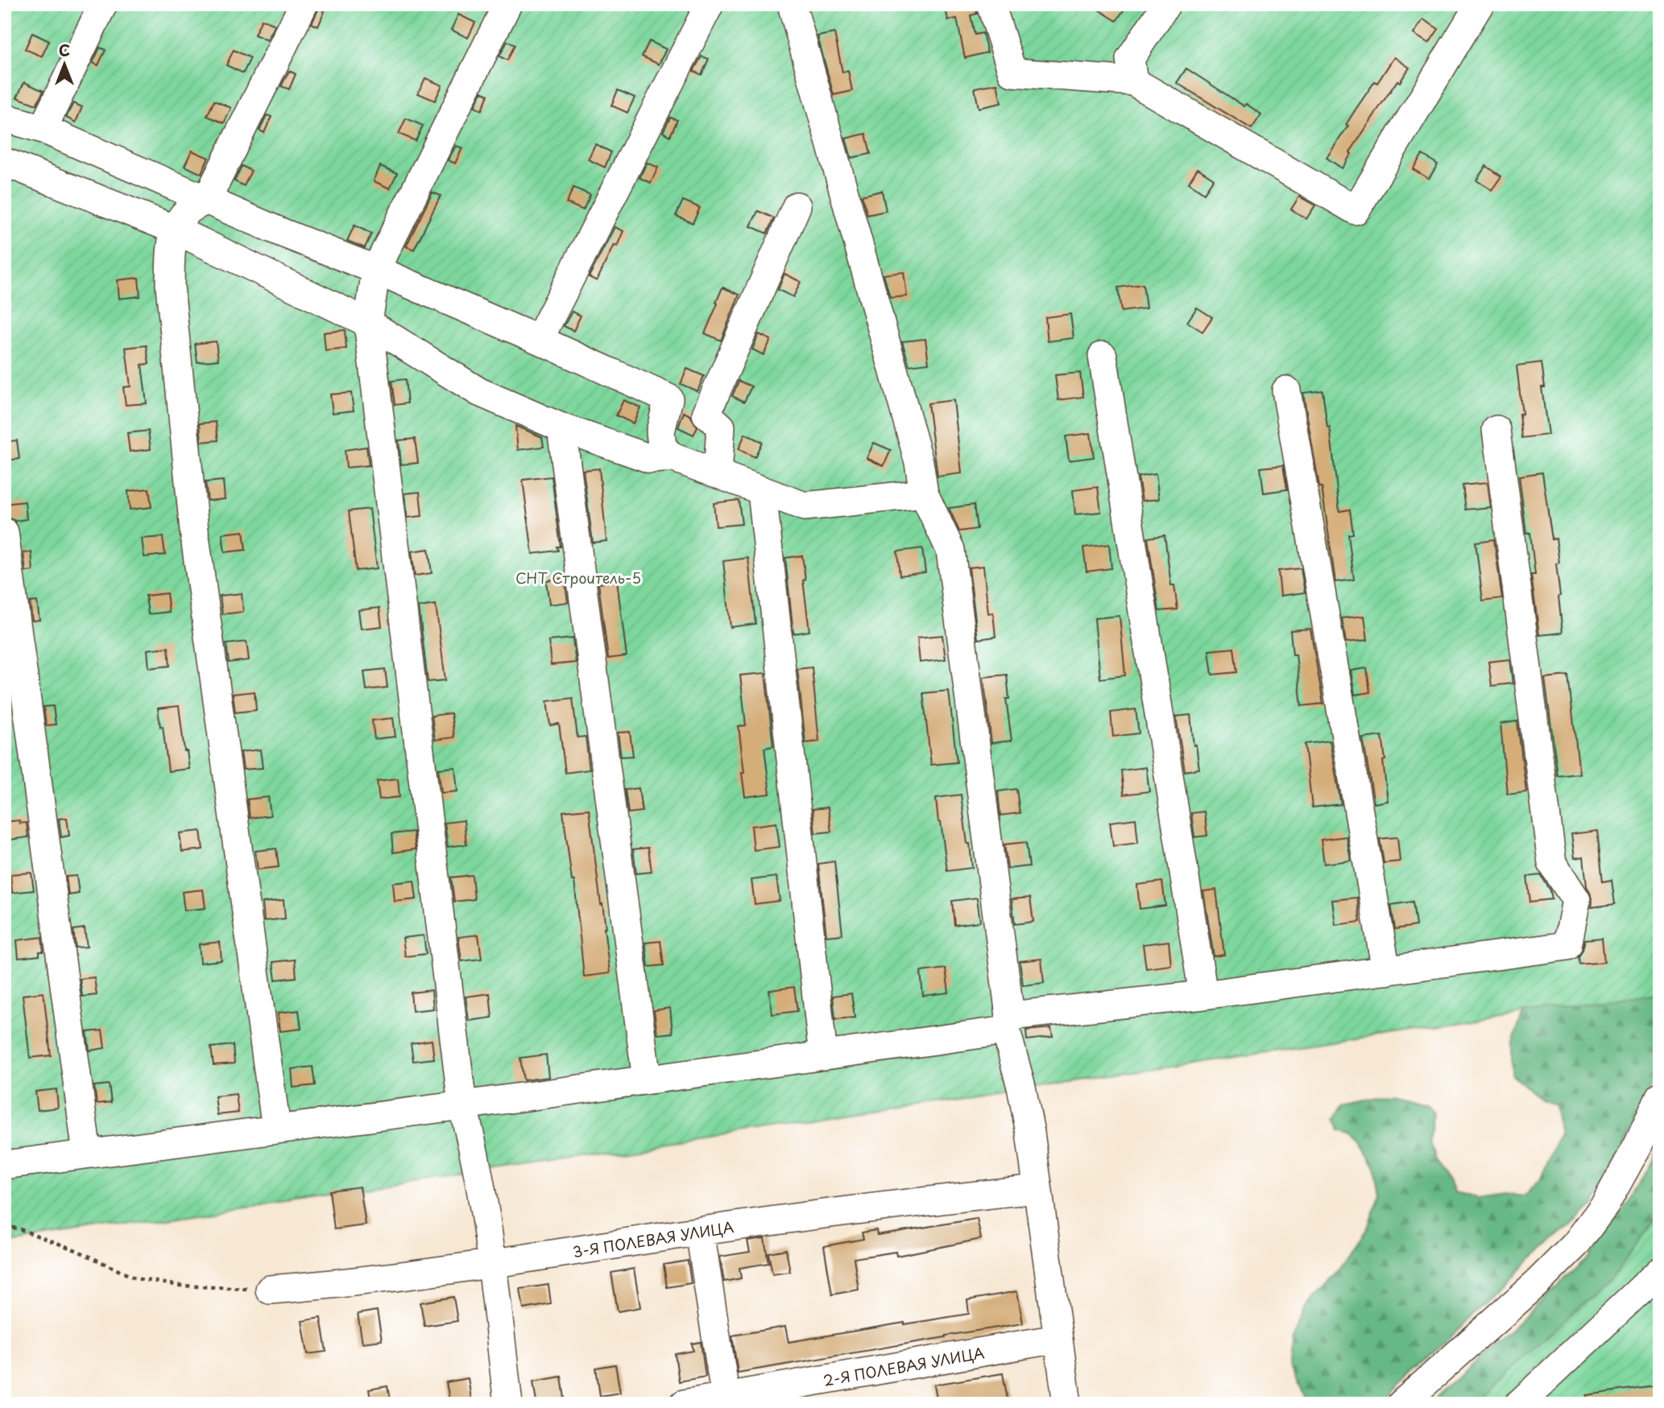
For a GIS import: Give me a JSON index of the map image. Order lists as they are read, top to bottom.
{
  "streets": {
    "street": ["3-Я ПОЛЕВАЯ УЛИЦА", "2-Я ПОЛЕВАЯ УЛИЦА"]
  },
  "parks": ["СНТ Строитель-5"],
  "north": "top"
}
